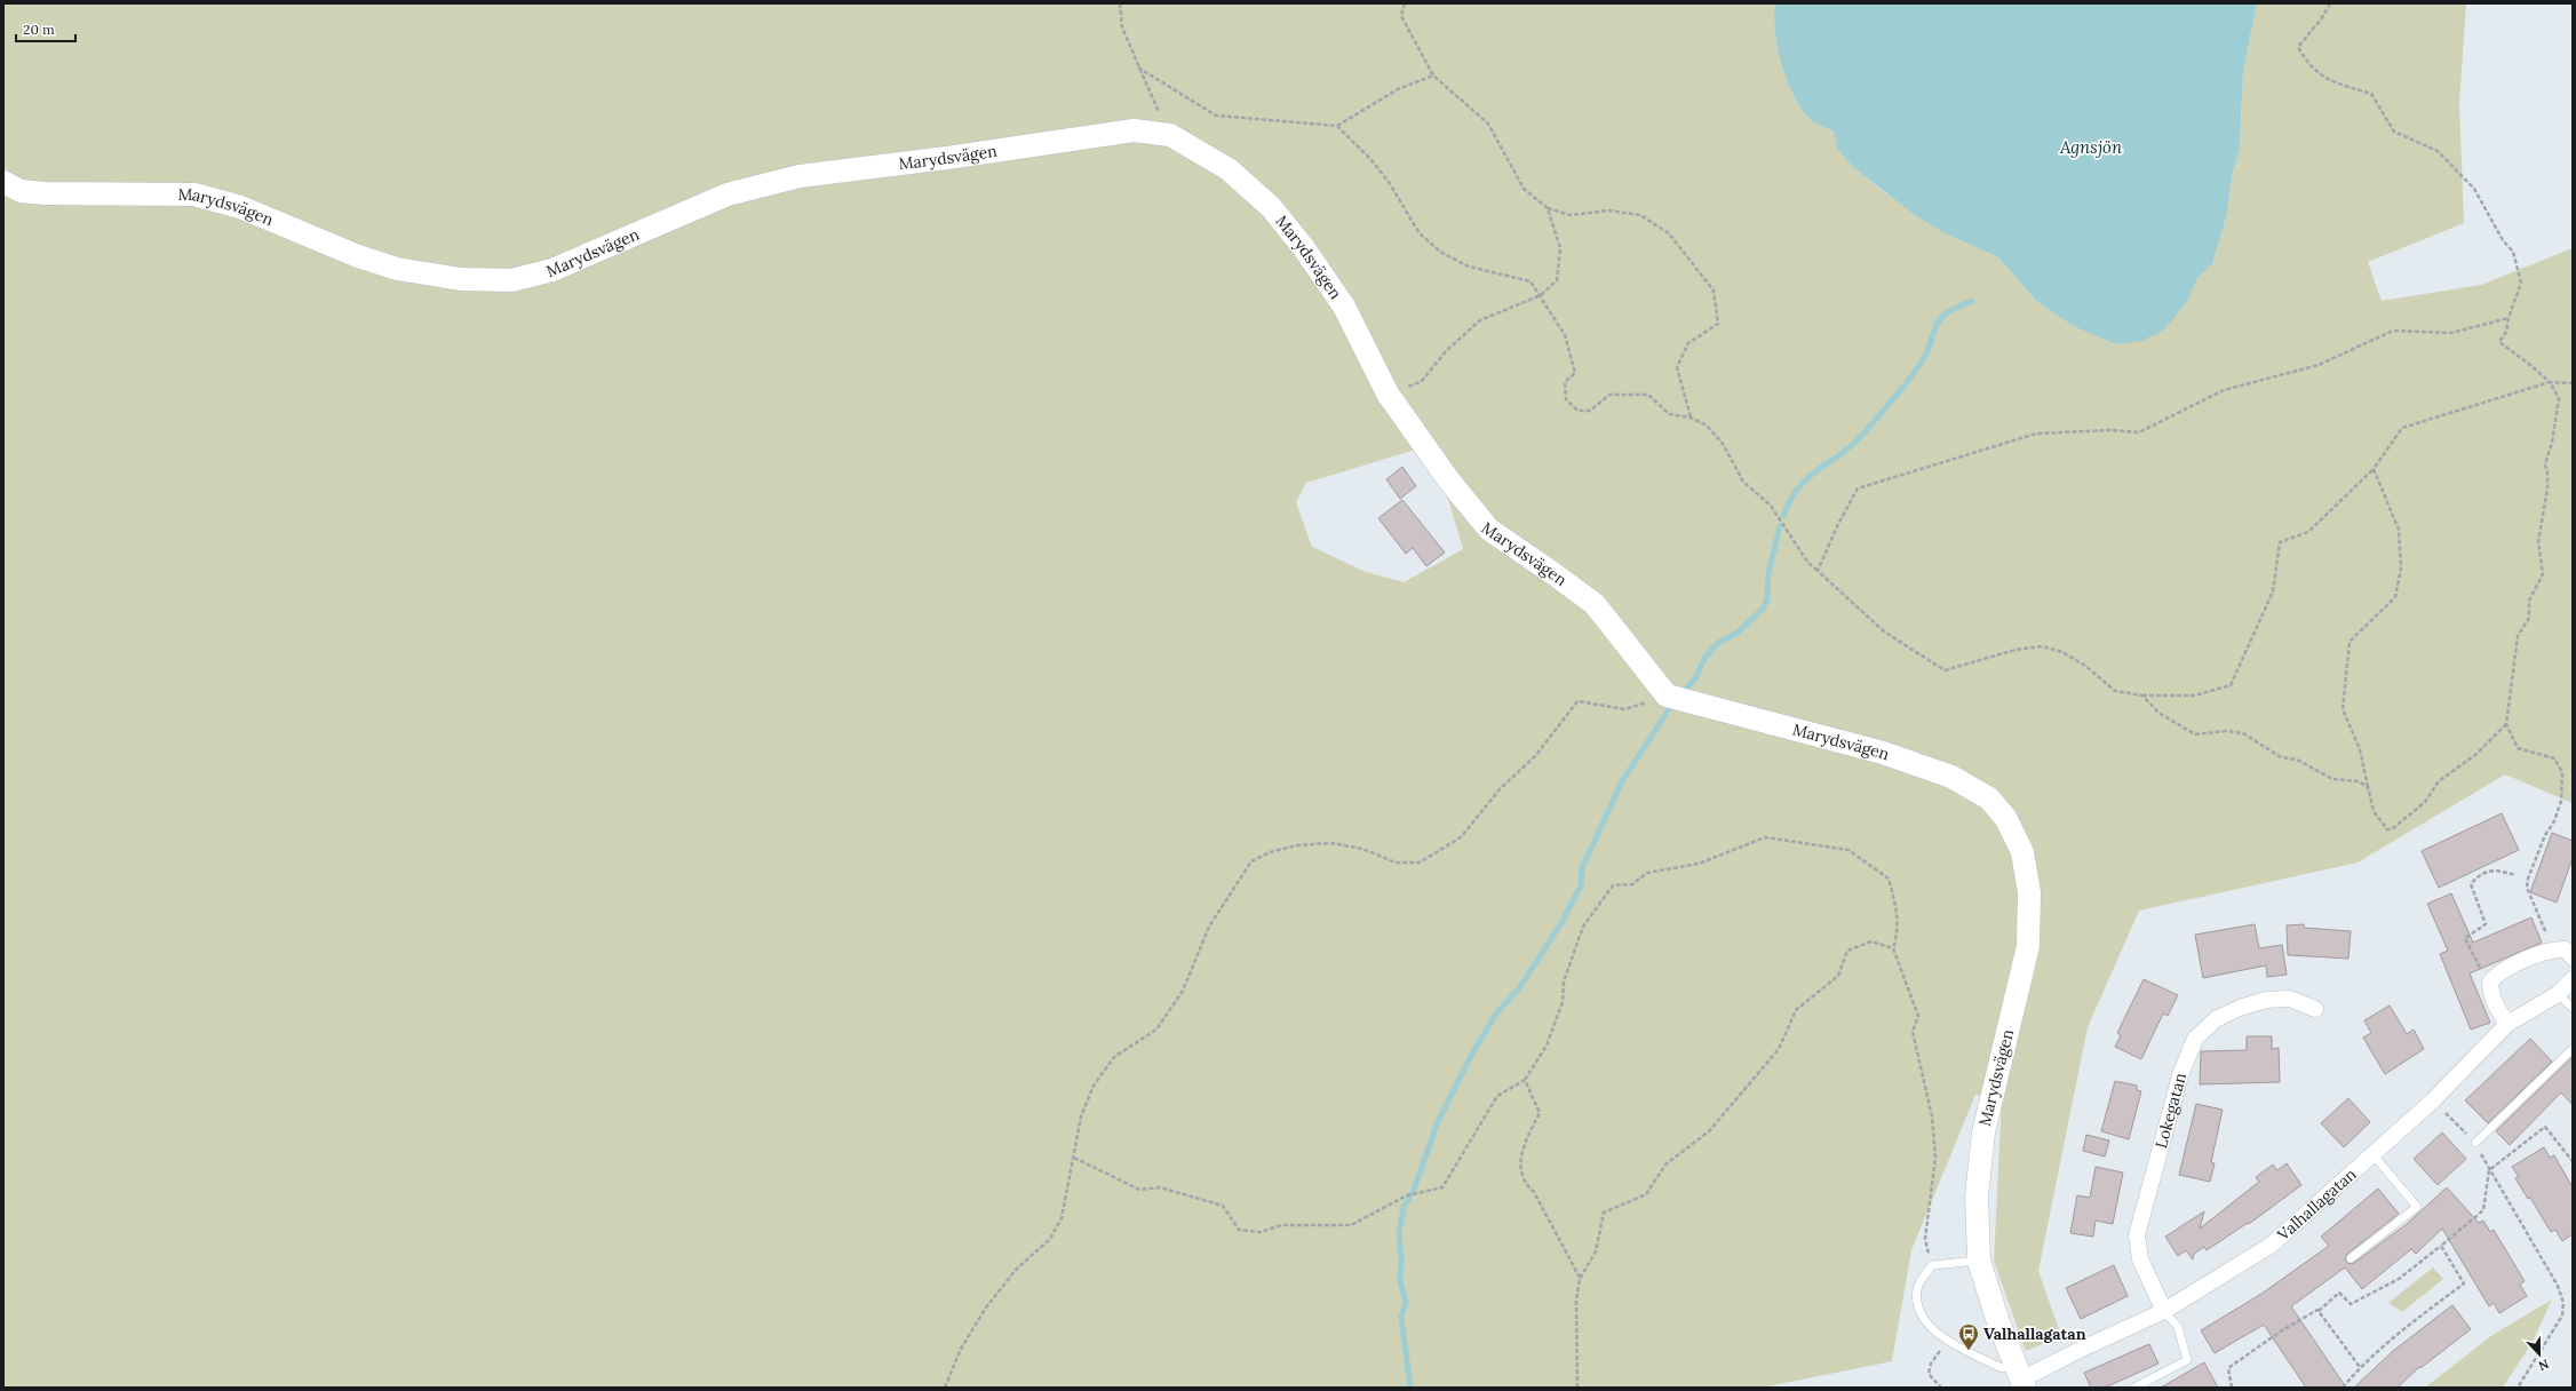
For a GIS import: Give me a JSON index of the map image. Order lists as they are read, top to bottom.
{
  "streets": {
    "street": ["Marydsvägen", "Lokegatan", "Valhallagatan"]
  },
  "crossings": [
    ["Marydsvägen", "Valhallagatan"],
    ["Lokegatan", "Valhallagatan"]
  ],
  "water": ["Agnsjön"],
  "places": {
    "bus stop": ["Valhallagatan"]
  },
  "scale_bar": "20 m",
  "north": "bottom"
}
